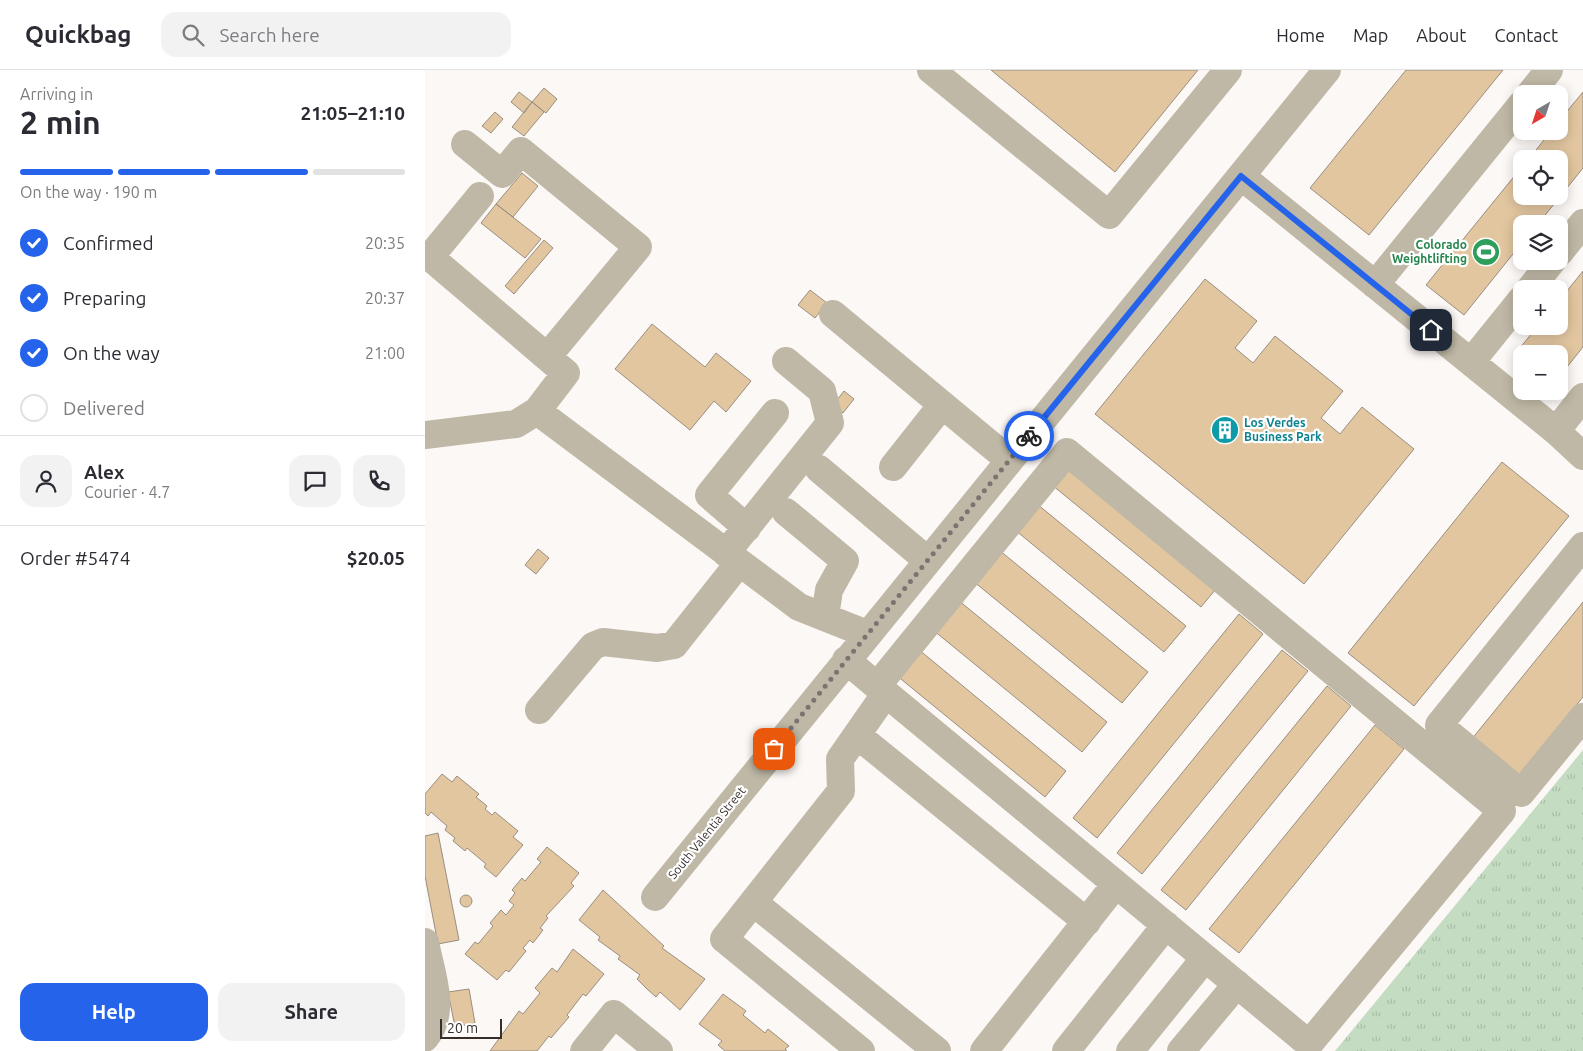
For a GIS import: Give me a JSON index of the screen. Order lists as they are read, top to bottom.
{
  "streets": {
    "street": ["South Valentia Street"]
  },
  "places": {
    "sports": ["Colorado Weightlifting"],
    "building": ["Los Verdes Business Park"]
  },
  "scale_bar": "20 m",
  "north": "bottom left",
  "page": {
    "header": "Quickbag",
    "search": "Search here",
    "nav": [
      "Home",
      "Map",
      "About",
      "Contact"
    ],
    "heading": ["2 min", "Arriving in", "21:05–21:10"],
    "panel": [
      "Alex",
      "Courier · 4.7",
      "Order #5474",
      "$20.05"
    ],
    "map_buttons": ["+", "−"],
    "bar": "On the way · 190 m",
    "list": [
      ["Confirmed", "20:35"],
      ["Preparing", "20:37"],
      ["On the way", "21:00"],
      "Delivered"
    ],
    "buttons": ["Help", "Share"],
    "scale": "20 m"
  }
}
